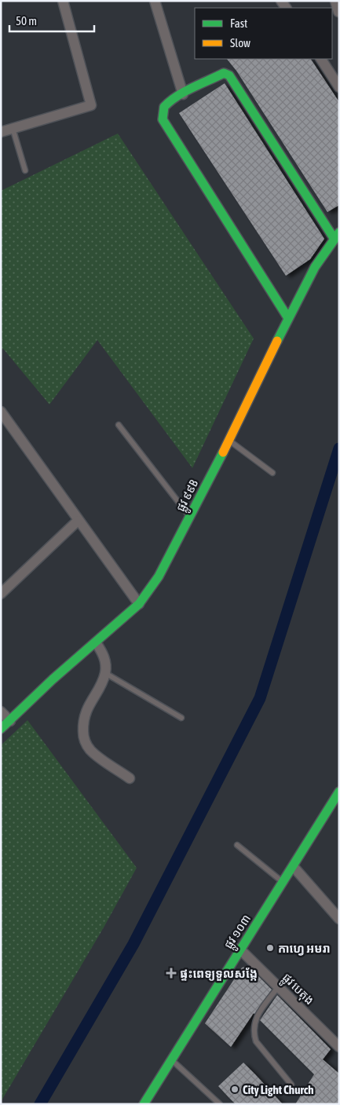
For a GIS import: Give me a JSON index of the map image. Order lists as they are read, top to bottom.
{
  "streets": {
    "street": ["ផ្លូវ ៩៩B", "ផ្លូវ ១០៣", "ផ្លូវ បេតុង"]
  },
  "crossings": [
    ["ផ្លូវ ១០៣", "ផ្លូវ បេតុង"]
  ],
  "places": {
    "other": ["កាហ្វេ អមរា", "City Light Church"],
    "health": ["ផ្ទះពេទ្យទួលសង្កែ"]
  },
  "legend": ["Fast", "Slow"],
  "scale_bar": "50 m"
}
